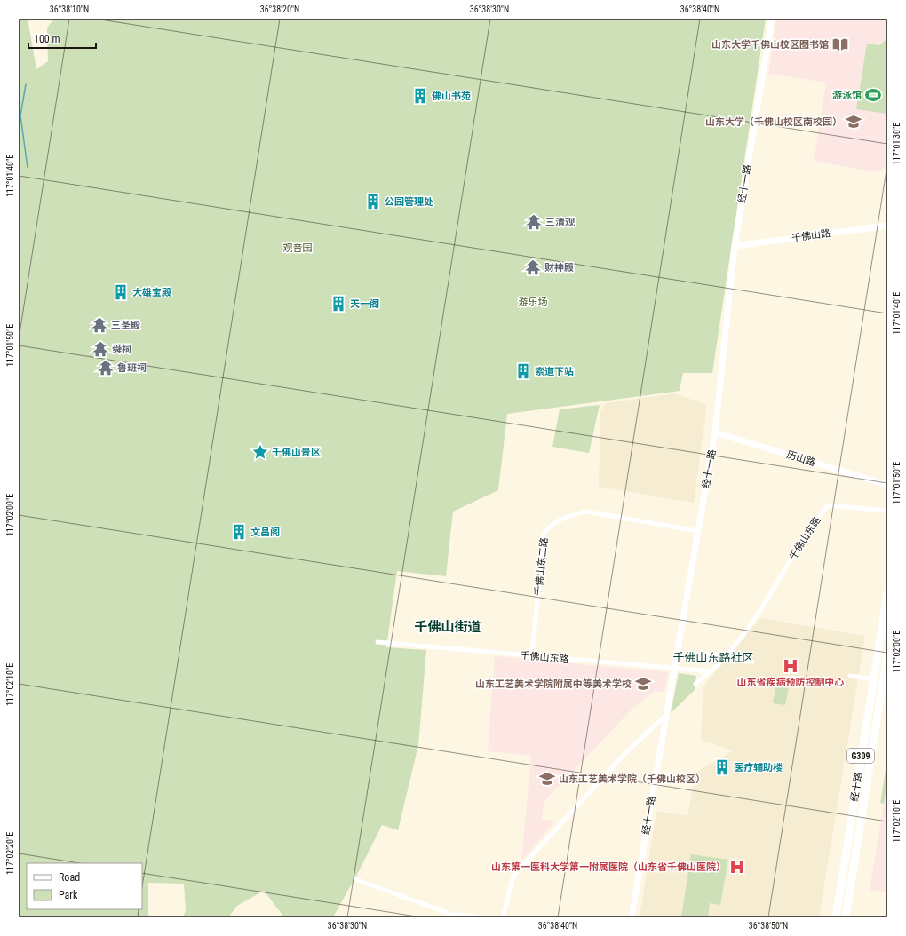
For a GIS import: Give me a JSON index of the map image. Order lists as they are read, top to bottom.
{
  "streets": {
    "highway": ["G309", "经十路"],
    "street": [
      "经十一路",
      "千佛山路",
      "历山路",
      "千佛山东路",
      "千佛山东二路"
    ]
  },
  "crossings": [
    ["经十一路", "千佛山路"],
    ["经十一路", "历山路"],
    ["经十一路", "千佛山东路"],
    ["经十一路", "千佛山东二路"],
    ["千佛山东路", "千佛山东二路"]
  ],
  "districts": ["千佛山街道", "千佛山东路社区"],
  "parks": ["观音园", "游乐场"],
  "places": {
    "library": ["山东大学千佛山校区图书馆"],
    "sports": ["游泳馆"],
    "building": [
      "佛山书苑",
      "公园管理处",
      "大雄宝殿",
      "天一阁",
      "索道下站",
      "文昌阁",
      "医疗辅助楼"
    ],
    "school or university": ["山东大学（千佛山校区南校园）", "山东工艺美术学院附属中等美术学校", "山东工艺美术学院（千佛山校区）"],
    "temple": [
      "三清观",
      "财神殿",
      "三圣殿",
      "舜祠",
      "鲁班祠"
    ],
    "place": ["千佛山景区"],
    "hospital": ["山东省疾病预防控制中心", "山东第一医科大学第一附属医院（山东省千佛山医院）"]
  },
  "legend": ["Road", "Park"],
  "scale_bar": "100 m",
  "coordinates": [
    "36°38'10\"N",
    "36°38'20\"N",
    "36°38'30\"N",
    "36°38'40\"N",
    "117°01'30\"E",
    "117°01'40\"E",
    "117°01'50\"E",
    "117°02'00\"E",
    "117°02'10\"E",
    "117°02'20\"E",
    "36°38'50\"N"
  ]
}
